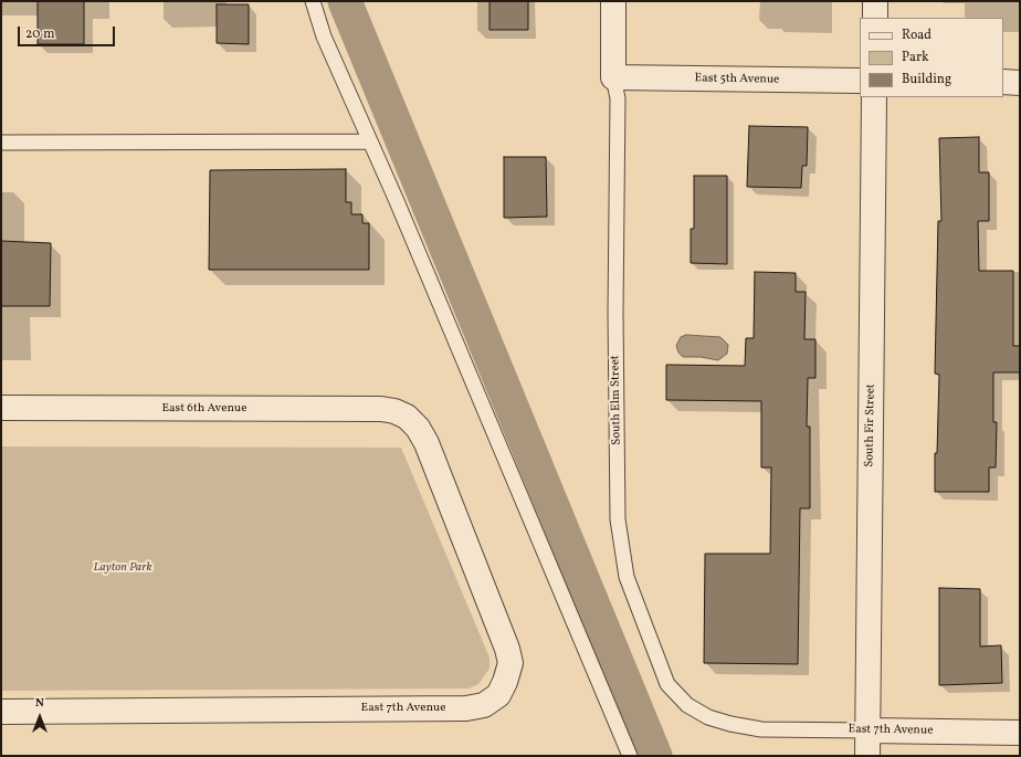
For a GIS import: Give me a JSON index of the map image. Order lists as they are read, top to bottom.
{
  "streets": {
    "street": [
      "East 5th Avenue",
      "South Elm Street",
      "East 6th Avenue",
      "South Fir Street",
      "East 7th Avenue"
    ]
  },
  "crossings": [
    ["East 5th Avenue", "South Elm Street"],
    ["South Elm Street", "East 7th Avenue"],
    ["East 6th Avenue", "East 7th Avenue"],
    ["South Fir Street", "East 7th Avenue"]
  ],
  "parks": ["Layton Park"],
  "legend": ["Road", "Park", "Building"],
  "scale_bar": "20 m",
  "north": "top"
}
